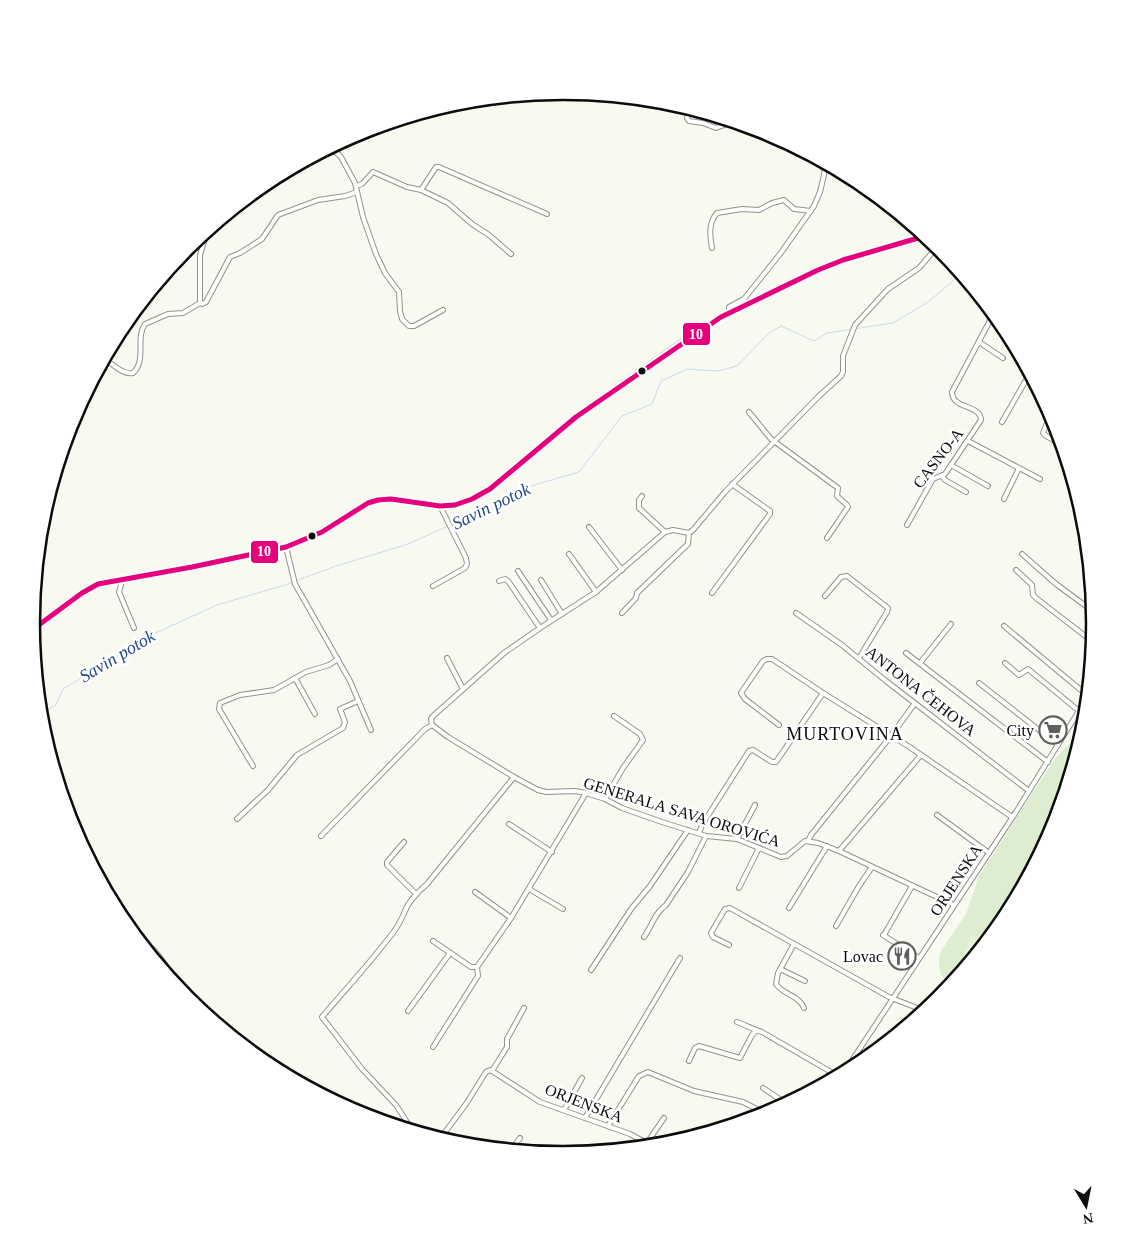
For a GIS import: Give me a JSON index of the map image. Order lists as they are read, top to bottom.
{
  "streets": {
    "street": [
      "CASNO-A",
      "ANTONA ČEHOVA",
      "GENERALA SAVA OROVIĆA",
      "ORJENSKA"
    ]
  },
  "crossings": [
    ["ANTONA ČEHOVA", "ORJENSKA"]
  ],
  "districts": ["MURTOVINA"],
  "water": ["Savin potok"],
  "places": {
    "supermarket": ["City"],
    "restaurant": ["Lovac"]
  },
  "lines": ["transit line 10"],
  "north": "bottom"
}
